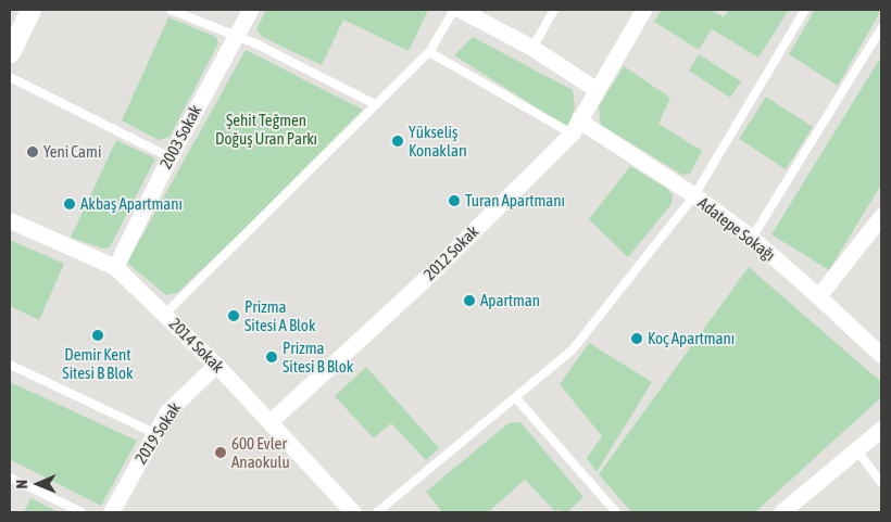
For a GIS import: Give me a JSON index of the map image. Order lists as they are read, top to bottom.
{
  "streets": {
    "street": [
      "2003 Sokak",
      "Adatepe Sokağı",
      "2012 Sokak",
      "2014 Sokak",
      "2019 Sokak"
    ]
  },
  "crossings": [
    ["2003 Sokak", "2014 Sokak"],
    ["Adatepe Sokağı", "2012 Sokak"],
    ["2012 Sokak", "2014 Sokak"],
    ["2014 Sokak", "2019 Sokak"]
  ],
  "parks": ["Şehit Teğmen Doğuş Uran Parkı"],
  "places": [
    "Yükseliş Konakları",
    "Yeni Cami",
    "Turan Apartmanı",
    "Akbaş Apartmanı",
    "Apartman",
    "Prizma Sitesi A Blok",
    "Demir Kent Sitesi B Blok",
    "Koç Apartmanı",
    "Prizma Sitesi B Blok",
    "600 Evler Anaokulu"
  ],
  "north": "left"
}
